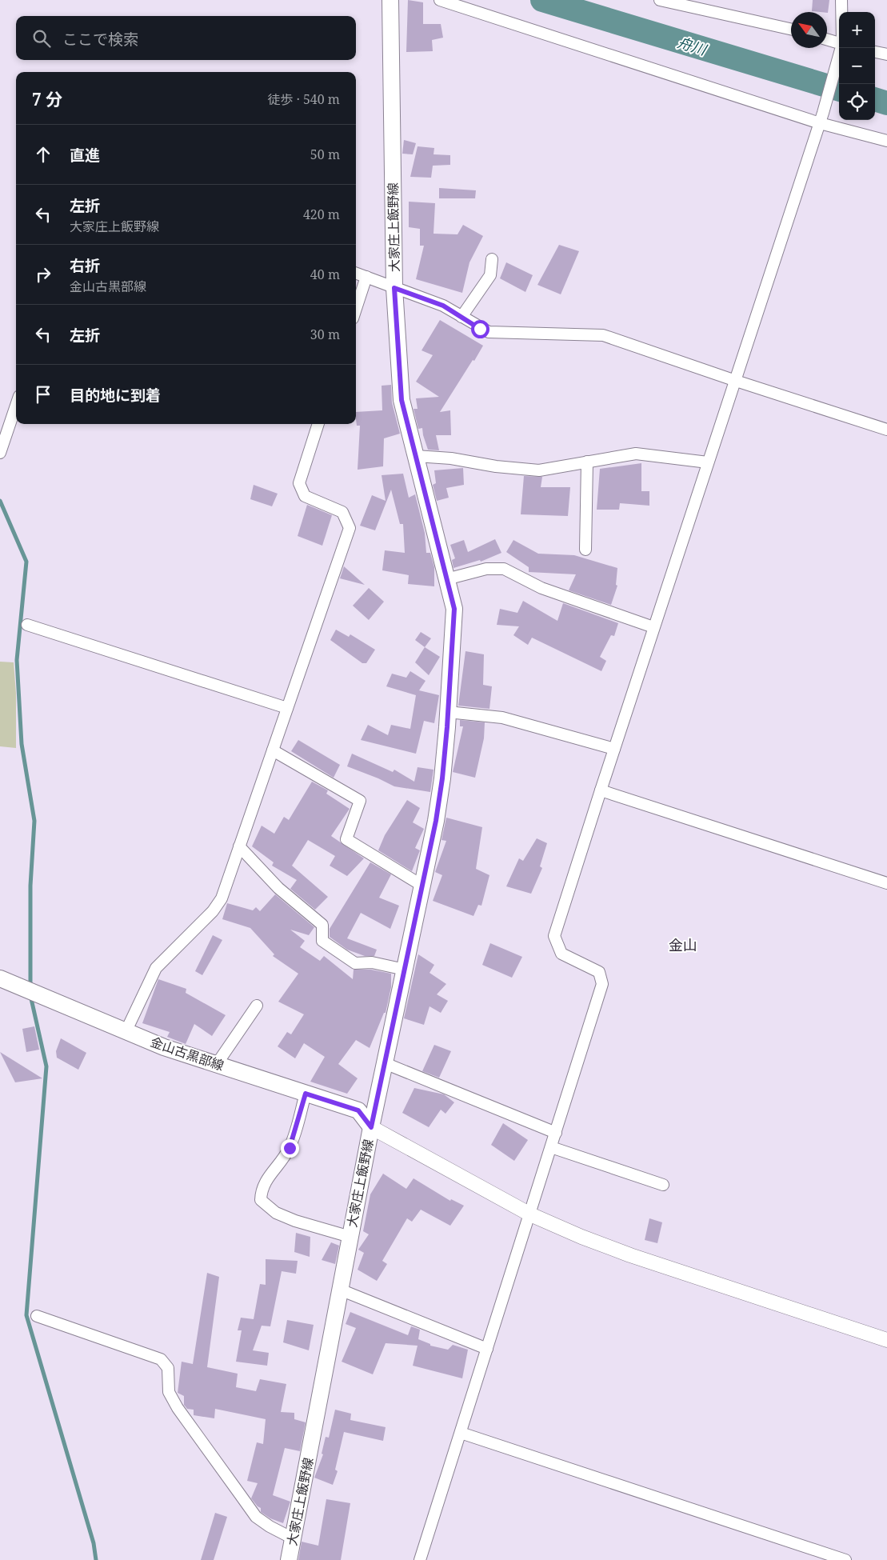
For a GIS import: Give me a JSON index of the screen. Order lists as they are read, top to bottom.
{
  "streets": {
    "main road": ["大家庄上飯野線", "金山古黒部線"]
  },
  "crossings": [
    ["大家庄上飯野線", "金山古黒部線"]
  ],
  "districts": ["金山"],
  "water": ["舟川"],
  "north": "top left",
  "page": {
    "map_buttons": ["+", "−"],
    "search": "ここで検索",
    "heading": ["7 分", "徒歩 · 540 m"],
    "list": [
      ["直進", "50 m"],
      ["左折", "大家庄上飯野線", "420 m"],
      ["右折", "金山古黒部線", "40 m"],
      ["左折", "30 m"],
      "目的地に到着"
    ]
  }
}
